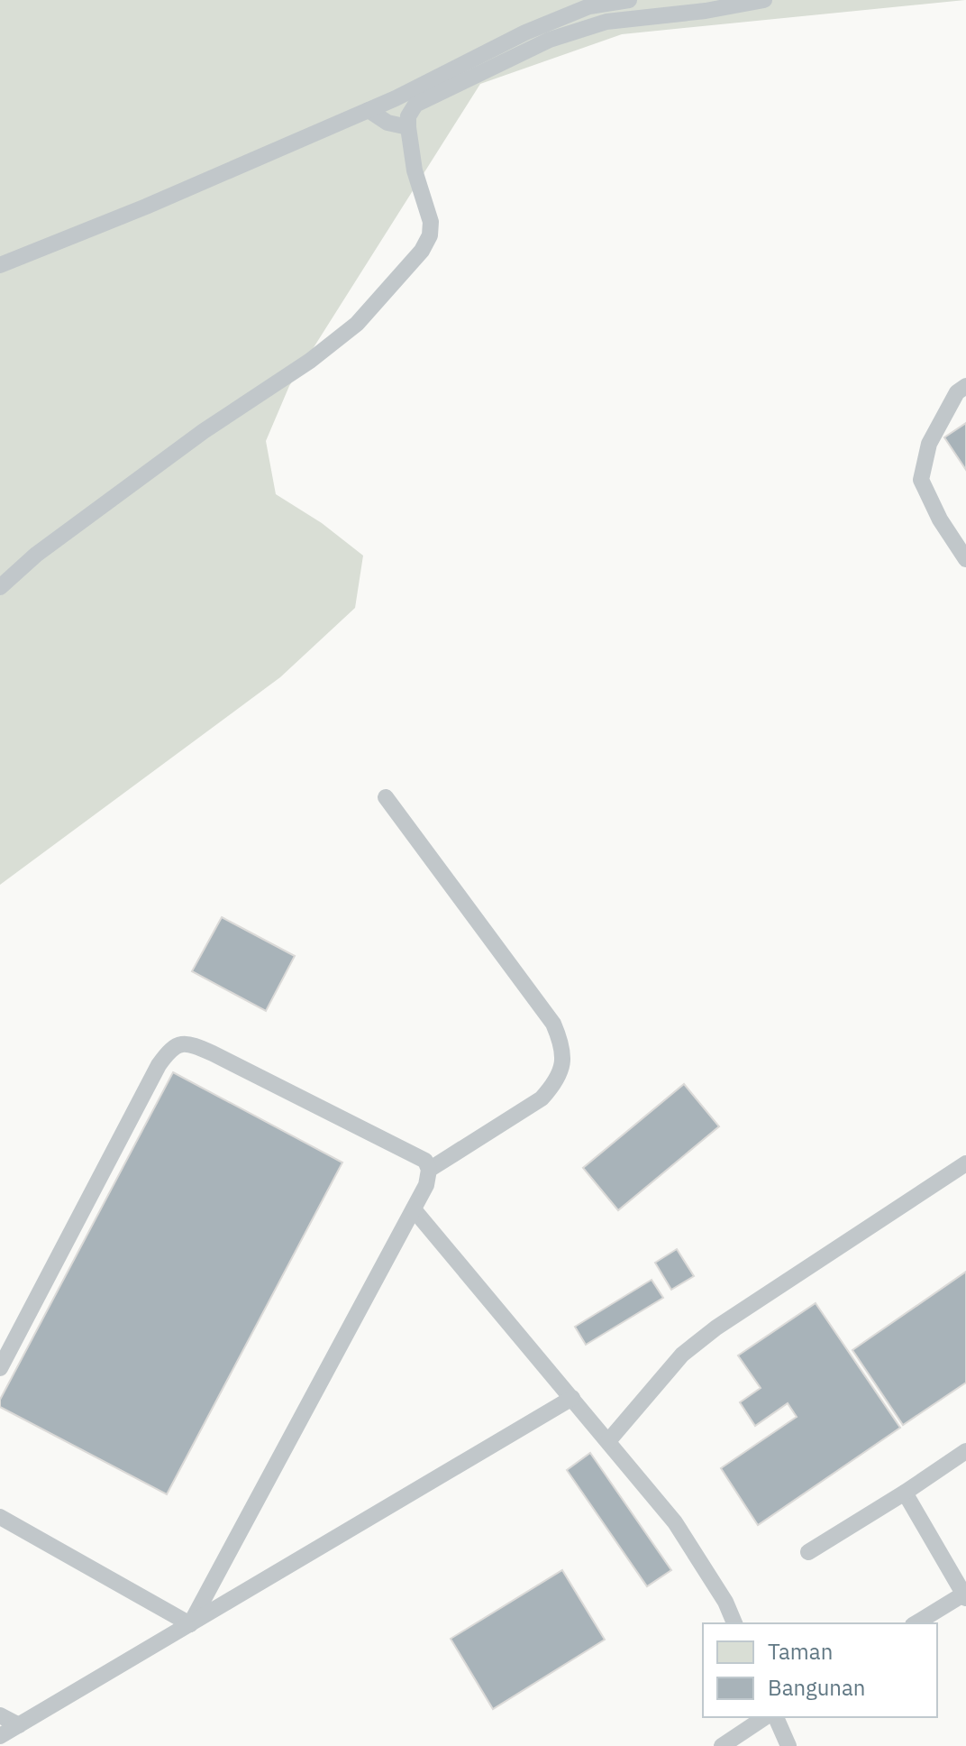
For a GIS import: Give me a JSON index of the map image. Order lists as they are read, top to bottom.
{
  "legend": ["Taman", "Bangunan"]
}
